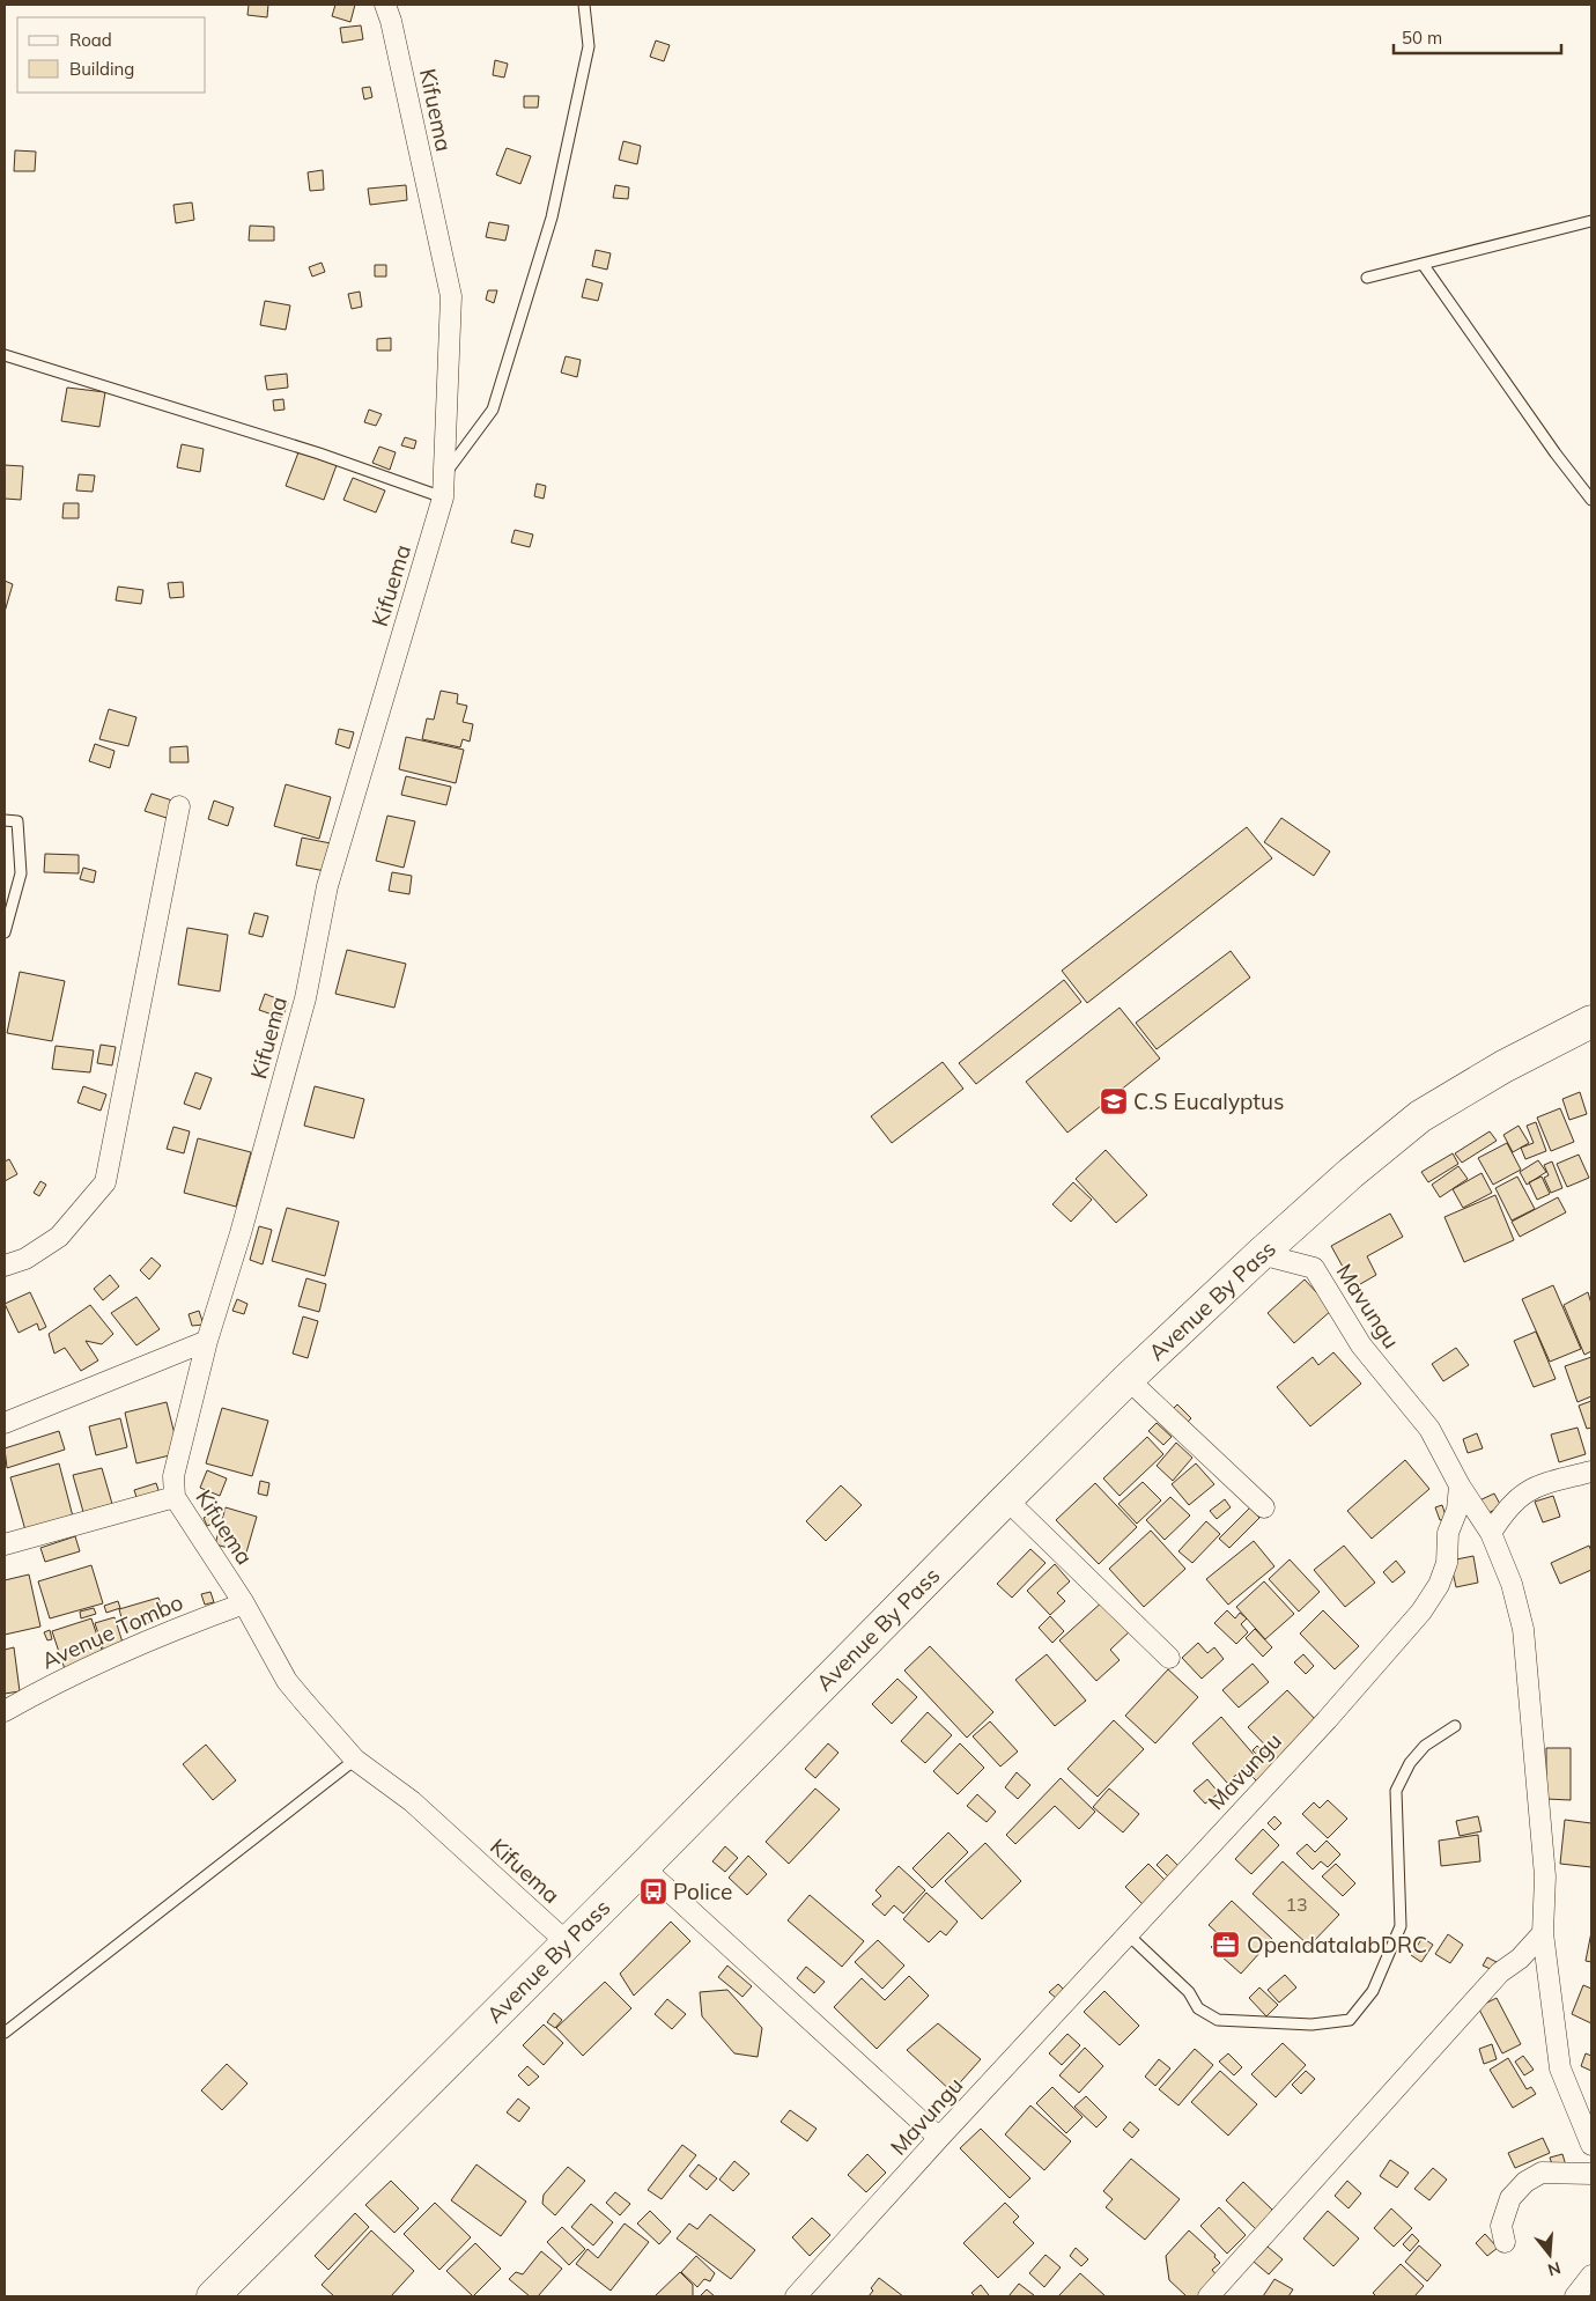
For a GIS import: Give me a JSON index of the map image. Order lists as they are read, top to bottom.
{
  "streets": {
    "highway": ["Avenue By Pass"],
    "street": ["Kifuema", "Mavungu", "Avenue Tombo"]
  },
  "crossings": [
    ["Kifuema", "Avenue By Pass"],
    ["Kifuema", "Avenue Tombo"],
    ["Avenue By Pass", "Mavungu"]
  ],
  "places": {
    "school or university": ["C.S Eucalyptus"],
    "bus stop": ["Police"],
    "office": ["OpendatalabDRC"]
  },
  "house_numbers": ["13"],
  "legend": ["Road", "Building"],
  "scale_bar": "50 m",
  "north": "bottom"
}
